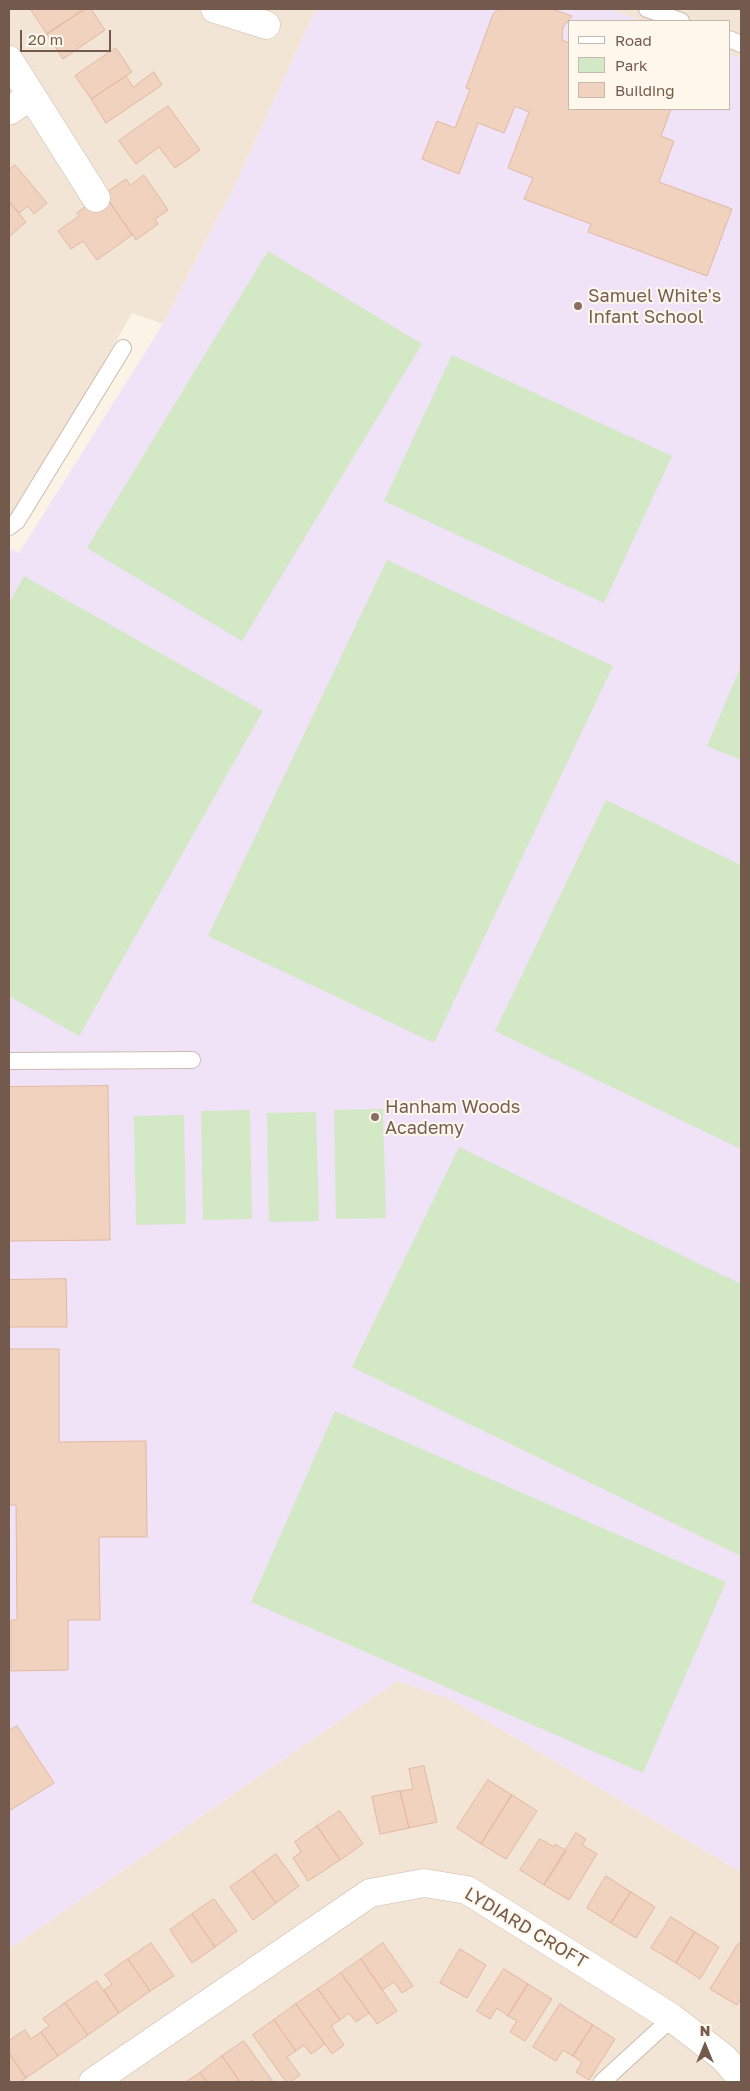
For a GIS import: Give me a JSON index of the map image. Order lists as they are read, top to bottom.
{
  "streets": {
    "street": ["LYDIARD CROFT"]
  },
  "places": ["Samuel White's Infant School", "Hanham Woods Academy"],
  "legend": ["Road", "Park", "Building"],
  "scale_bar": "20 m",
  "north": "top"
}
